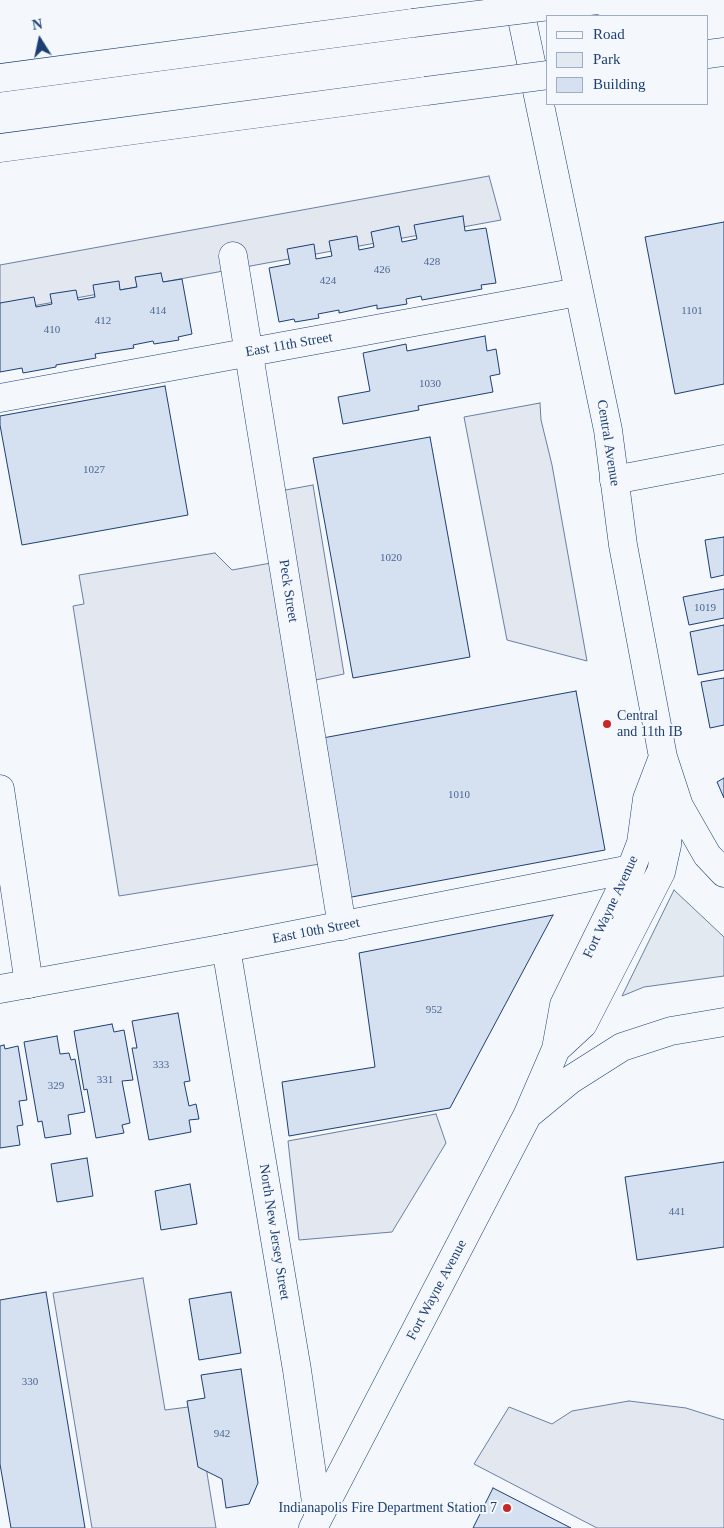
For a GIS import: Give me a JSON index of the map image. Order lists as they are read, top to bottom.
{
  "streets": {
    "main road": [
      "East 11th Street",
      "Central Avenue",
      "Peck Street",
      "Fort Wayne Avenue",
      "East 10th Street",
      "North New Jersey Street"
    ]
  },
  "crossings": [
    ["East 11th Street", "Central Avenue"],
    ["East 11th Street", "Peck Street"],
    ["Central Avenue", "Fort Wayne Avenue"],
    ["Peck Street", "East 10th Street"],
    ["Fort Wayne Avenue", "East 10th Street"],
    ["Fort Wayne Avenue", "North New Jersey Street"],
    ["East 10th Street", "North New Jersey Street"]
  ],
  "places": ["Central and 11th IB", "Indianapolis Fire Department Station 7"],
  "house_numbers": [
    "428",
    "426",
    "424",
    "414",
    "1101",
    "412",
    "410",
    "1030",
    "1027",
    "1020",
    "1019",
    "1010",
    "952",
    "333",
    "331",
    "329",
    "441",
    "330",
    "942"
  ],
  "legend": ["Road", "Park", "Building"],
  "north": "top"
}
